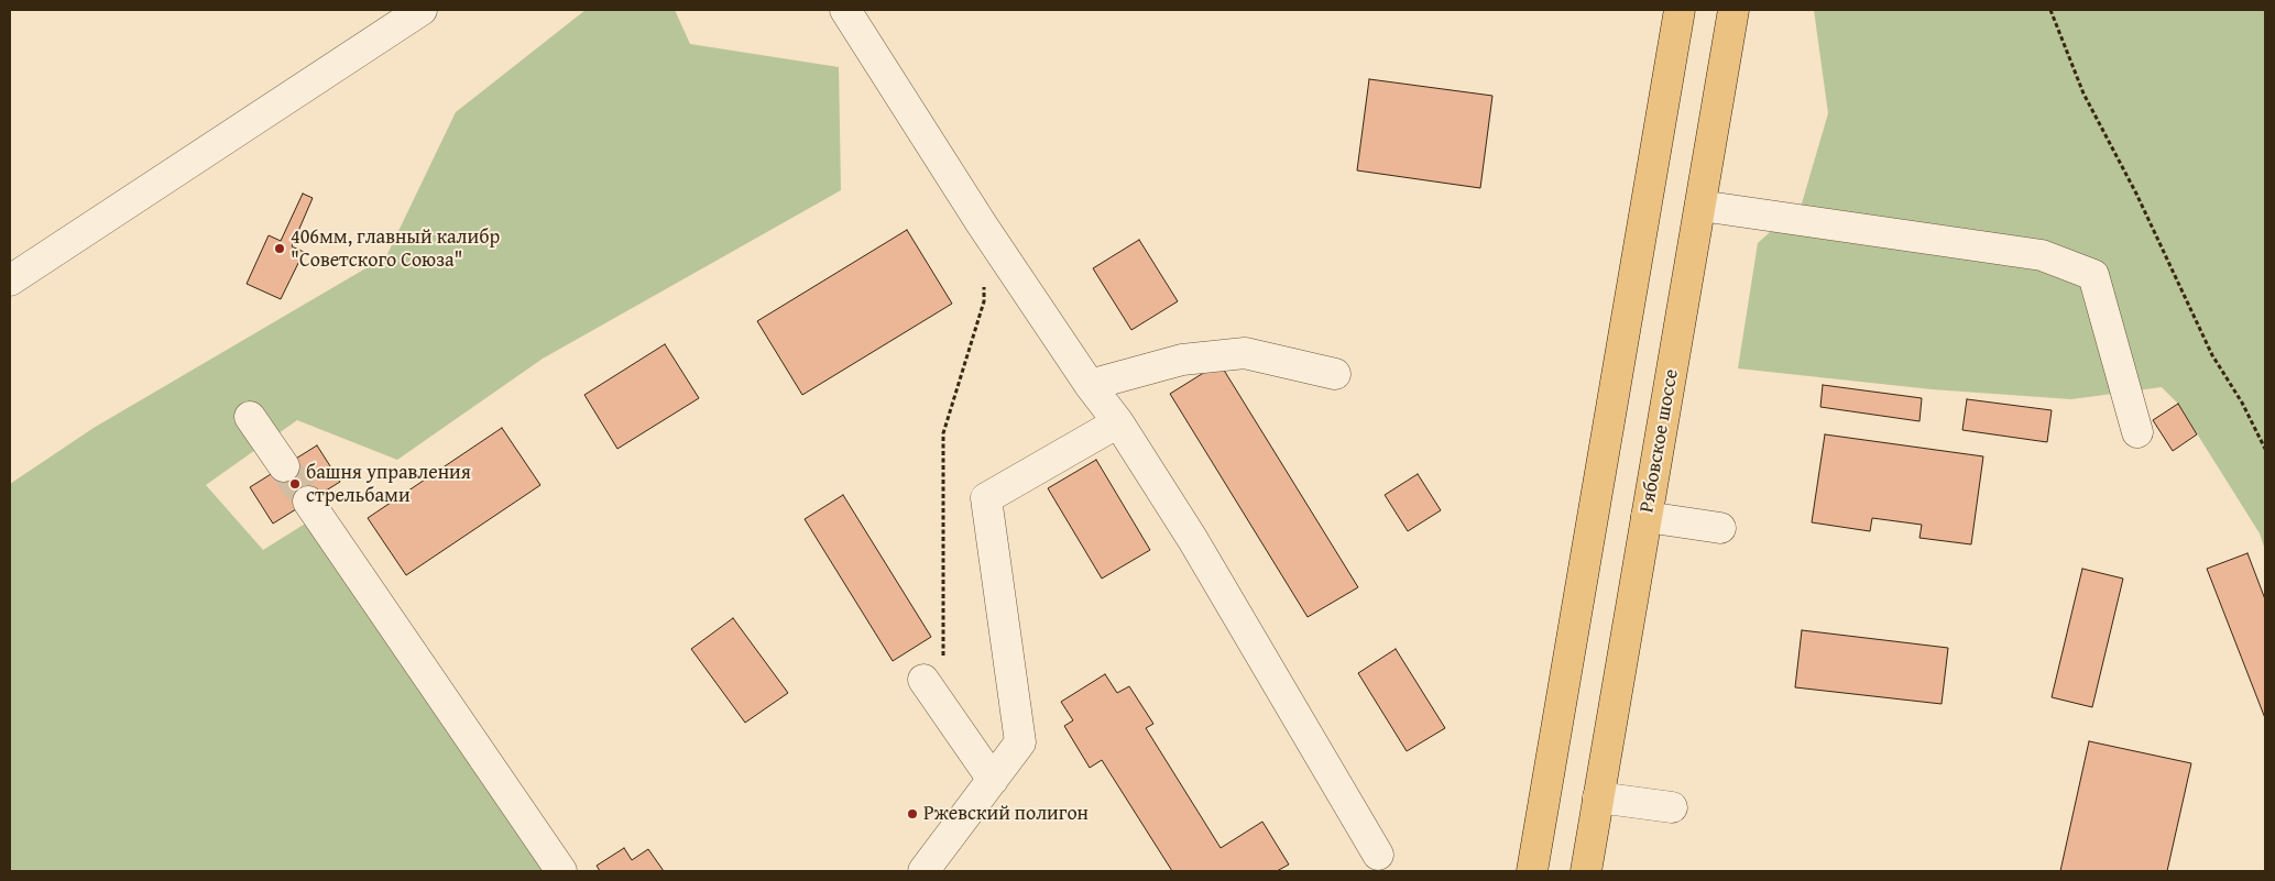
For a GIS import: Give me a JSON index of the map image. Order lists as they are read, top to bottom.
{
  "streets": {
    "main road": ["Рябовское шоссе"]
  },
  "places": ["406мм, главный калибр \"Советского Союза\"", "башня управления стрельбами", "Ржевский полигон"]
}
